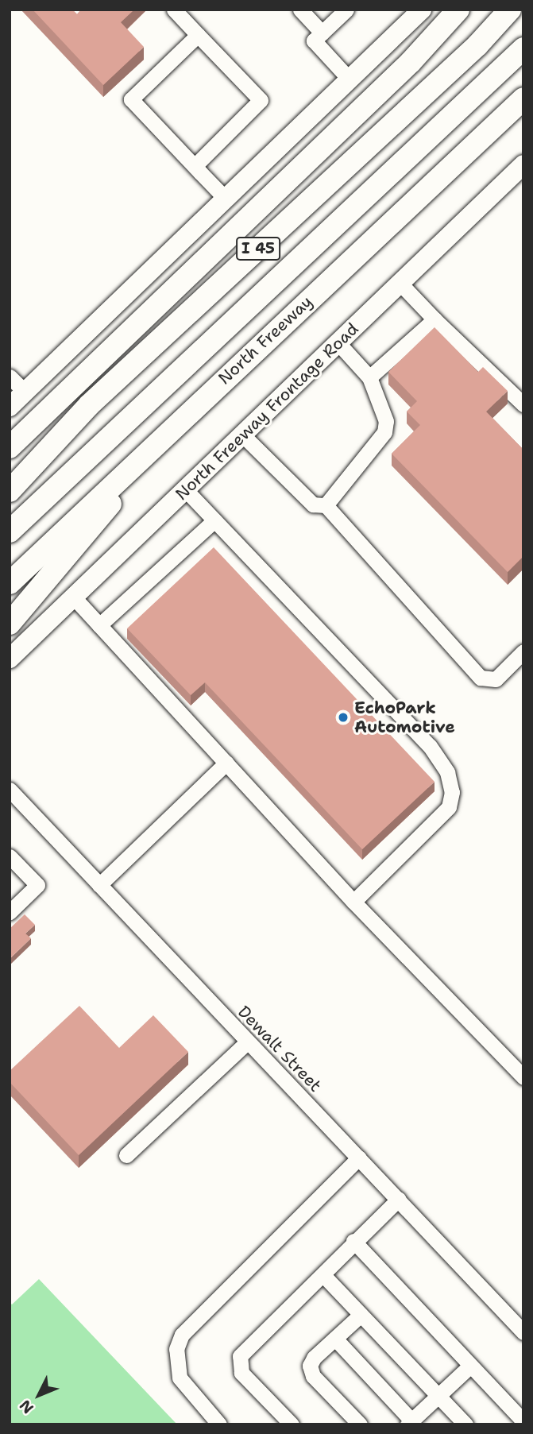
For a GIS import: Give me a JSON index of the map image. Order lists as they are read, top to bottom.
{
  "streets": {
    "highway": ["I 45", "North Freeway"],
    "main road": ["North Freeway Frontage Road"],
    "street": ["Dewalt Street"]
  },
  "places": ["EchoPark Automotive"],
  "north": "bottom left"
}
